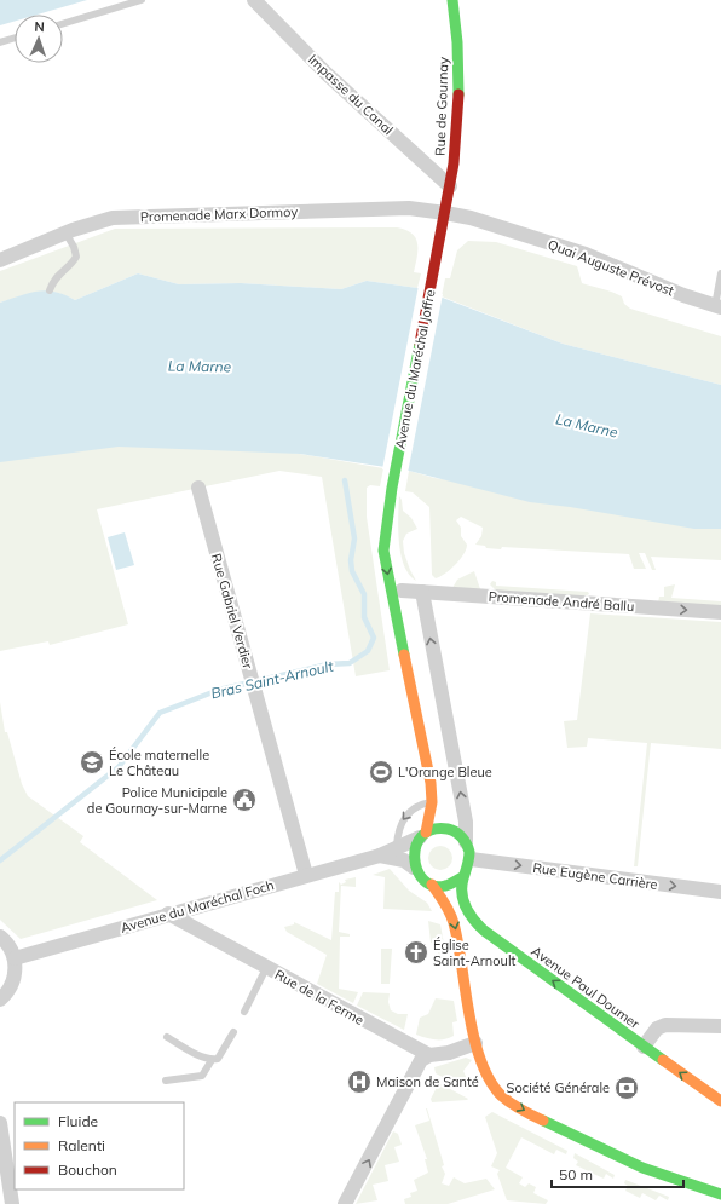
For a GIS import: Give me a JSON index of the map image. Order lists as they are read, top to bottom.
{
  "streets": {
    "main road": ["Rue de Gournay", "Avenue du Maréchal Joffre", "Avenue Paul Doumer"],
    "street": [
      "Impasse du Canal",
      "Promenade Marx Dormoy",
      "Quai Auguste Prévost",
      "Promenade André Ballu",
      "Rue Gabriel Verdier",
      "Rue Eugène Carrière",
      "Avenue du Maréchal Foch",
      "Rue de la Ferme"
    ]
  },
  "crossings": [
    ["Impasse du Canal", "Rue de Gournay"],
    ["Rue de Gournay", "Promenade Marx Dormoy"],
    ["Rue de Gournay", "Quai Auguste Prévost"],
    ["Rue de Gournay", "Avenue du Maréchal Joffre"],
    ["Promenade Marx Dormoy", "Quai Auguste Prévost"],
    ["Promenade Marx Dormoy", "Avenue du Maréchal Joffre"],
    ["Quai Auguste Prévost", "Avenue du Maréchal Joffre"],
    ["Avenue du Maréchal Joffre", "Promenade André Ballu"],
    ["Avenue du Maréchal Joffre", "Rue Eugène Carrière"],
    ["Avenue du Maréchal Joffre", "Avenue du Maréchal Foch"],
    ["Avenue du Maréchal Joffre", "Avenue Paul Doumer"],
    ["Rue Gabriel Verdier", "Avenue du Maréchal Foch"],
    ["Rue Eugène Carrière", "Avenue du Maréchal Foch"],
    ["Rue Eugène Carrière", "Avenue Paul Doumer"],
    ["Avenue du Maréchal Foch", "Avenue Paul Doumer"],
    ["Avenue du Maréchal Foch", "Rue de la Ferme"]
  ],
  "one_way": ["Promenade André Ballu", "Rue Eugène Carrière", "Avenue Paul Doumer"],
  "water": ["La Marne", "Bras Saint-Arnoult"],
  "places": {
    "school or university": ["École maternelle Le Château"],
    "sports": ["L'Orange Bleue"],
    "public building": ["Police Municipale de Gournay-sur-Marne"],
    "church": ["Église Saint-Arnoult"],
    "hospital": ["Maison de Santé"],
    "bank": ["Société Générale"]
  },
  "legend": ["Fluide", "Ralenti", "Bouchon"],
  "scale_bar": "50 m",
  "north": "top"
}
